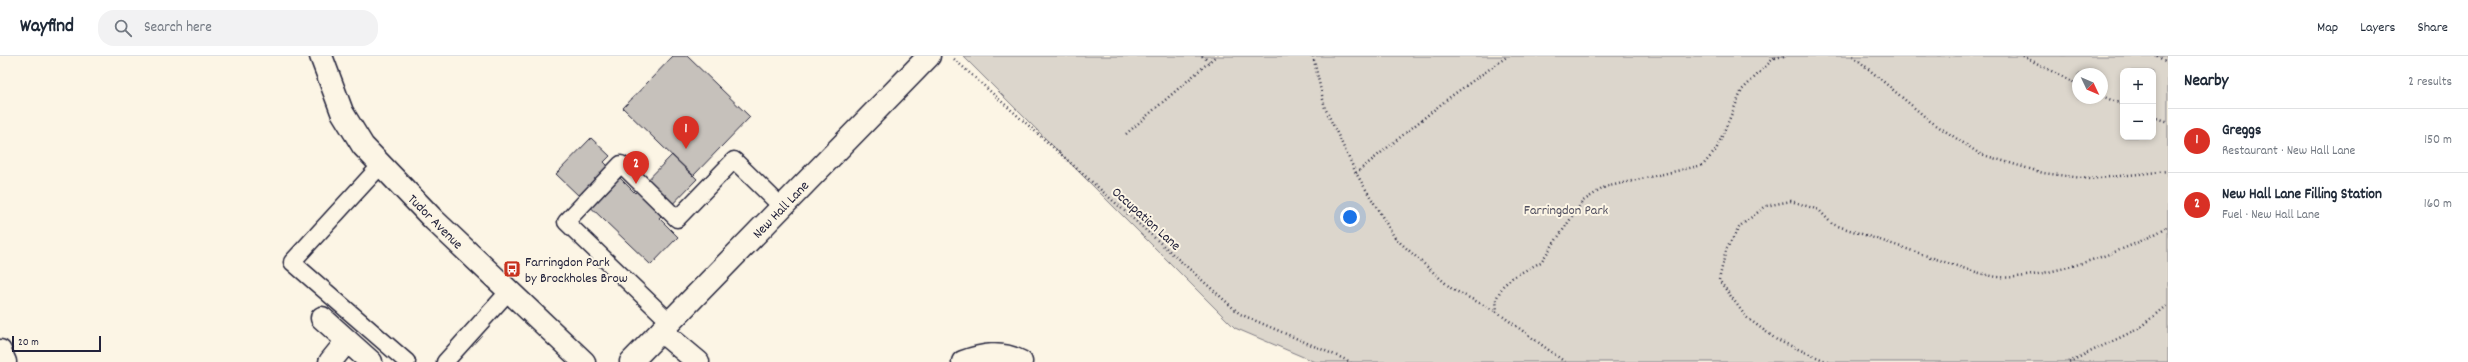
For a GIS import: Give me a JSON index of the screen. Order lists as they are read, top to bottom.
{
  "streets": {
    "main road": ["New Hall Lane", "Tudor Avenue"],
    "path": ["Occupation Lane"]
  },
  "parks": ["Farringdon Park"],
  "places": {
    "bus stop": ["Farringdon Park by Brockholes Brow"]
  },
  "scale_bar": "20 m",
  "north": "bottom right",
  "page": {
    "header": "Wayfind",
    "search": "Search here",
    "nav": ["Map", "Layers", "Share"],
    "heading": ["Nearby", "2 results"],
    "map_buttons": ["+", "−"],
    "list": [
      {
        "mark": "1",
        "name": "Greggs",
        "note": "Restaurant · New Hall Lane",
        "value": "150 m"
      },
      {
        "mark": "2",
        "name": "New Hall Lane Filling Station",
        "note": "Fuel · New Hall Lane",
        "value": "160 m"
      }
    ],
    "pins": ["1", "2"],
    "scale": "20 m"
  }
}
